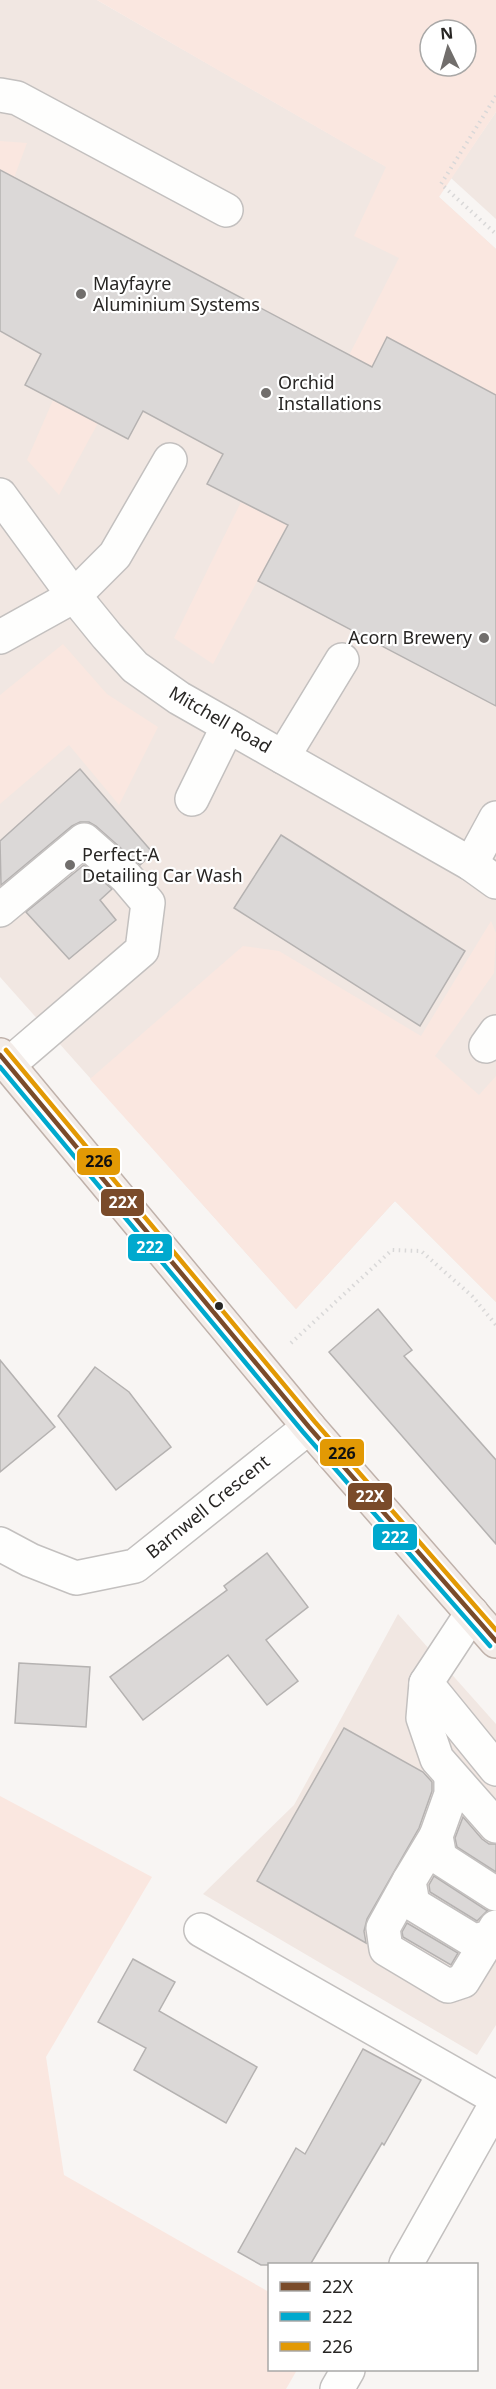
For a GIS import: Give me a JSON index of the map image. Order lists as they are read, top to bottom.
{
  "streets": {
    "street": ["Mitchell Road", "Barnwell Crescent"]
  },
  "places": [
    "Mayfayre Aluminium Systems",
    "Orchid Installations",
    "Acorn Brewery",
    "Perfect-A Detailing Car Wash"
  ],
  "lines": ["transit line 226", "transit line 22X", "transit line 222"],
  "legend": ["22X", "222", "226"],
  "north": "top"
}
